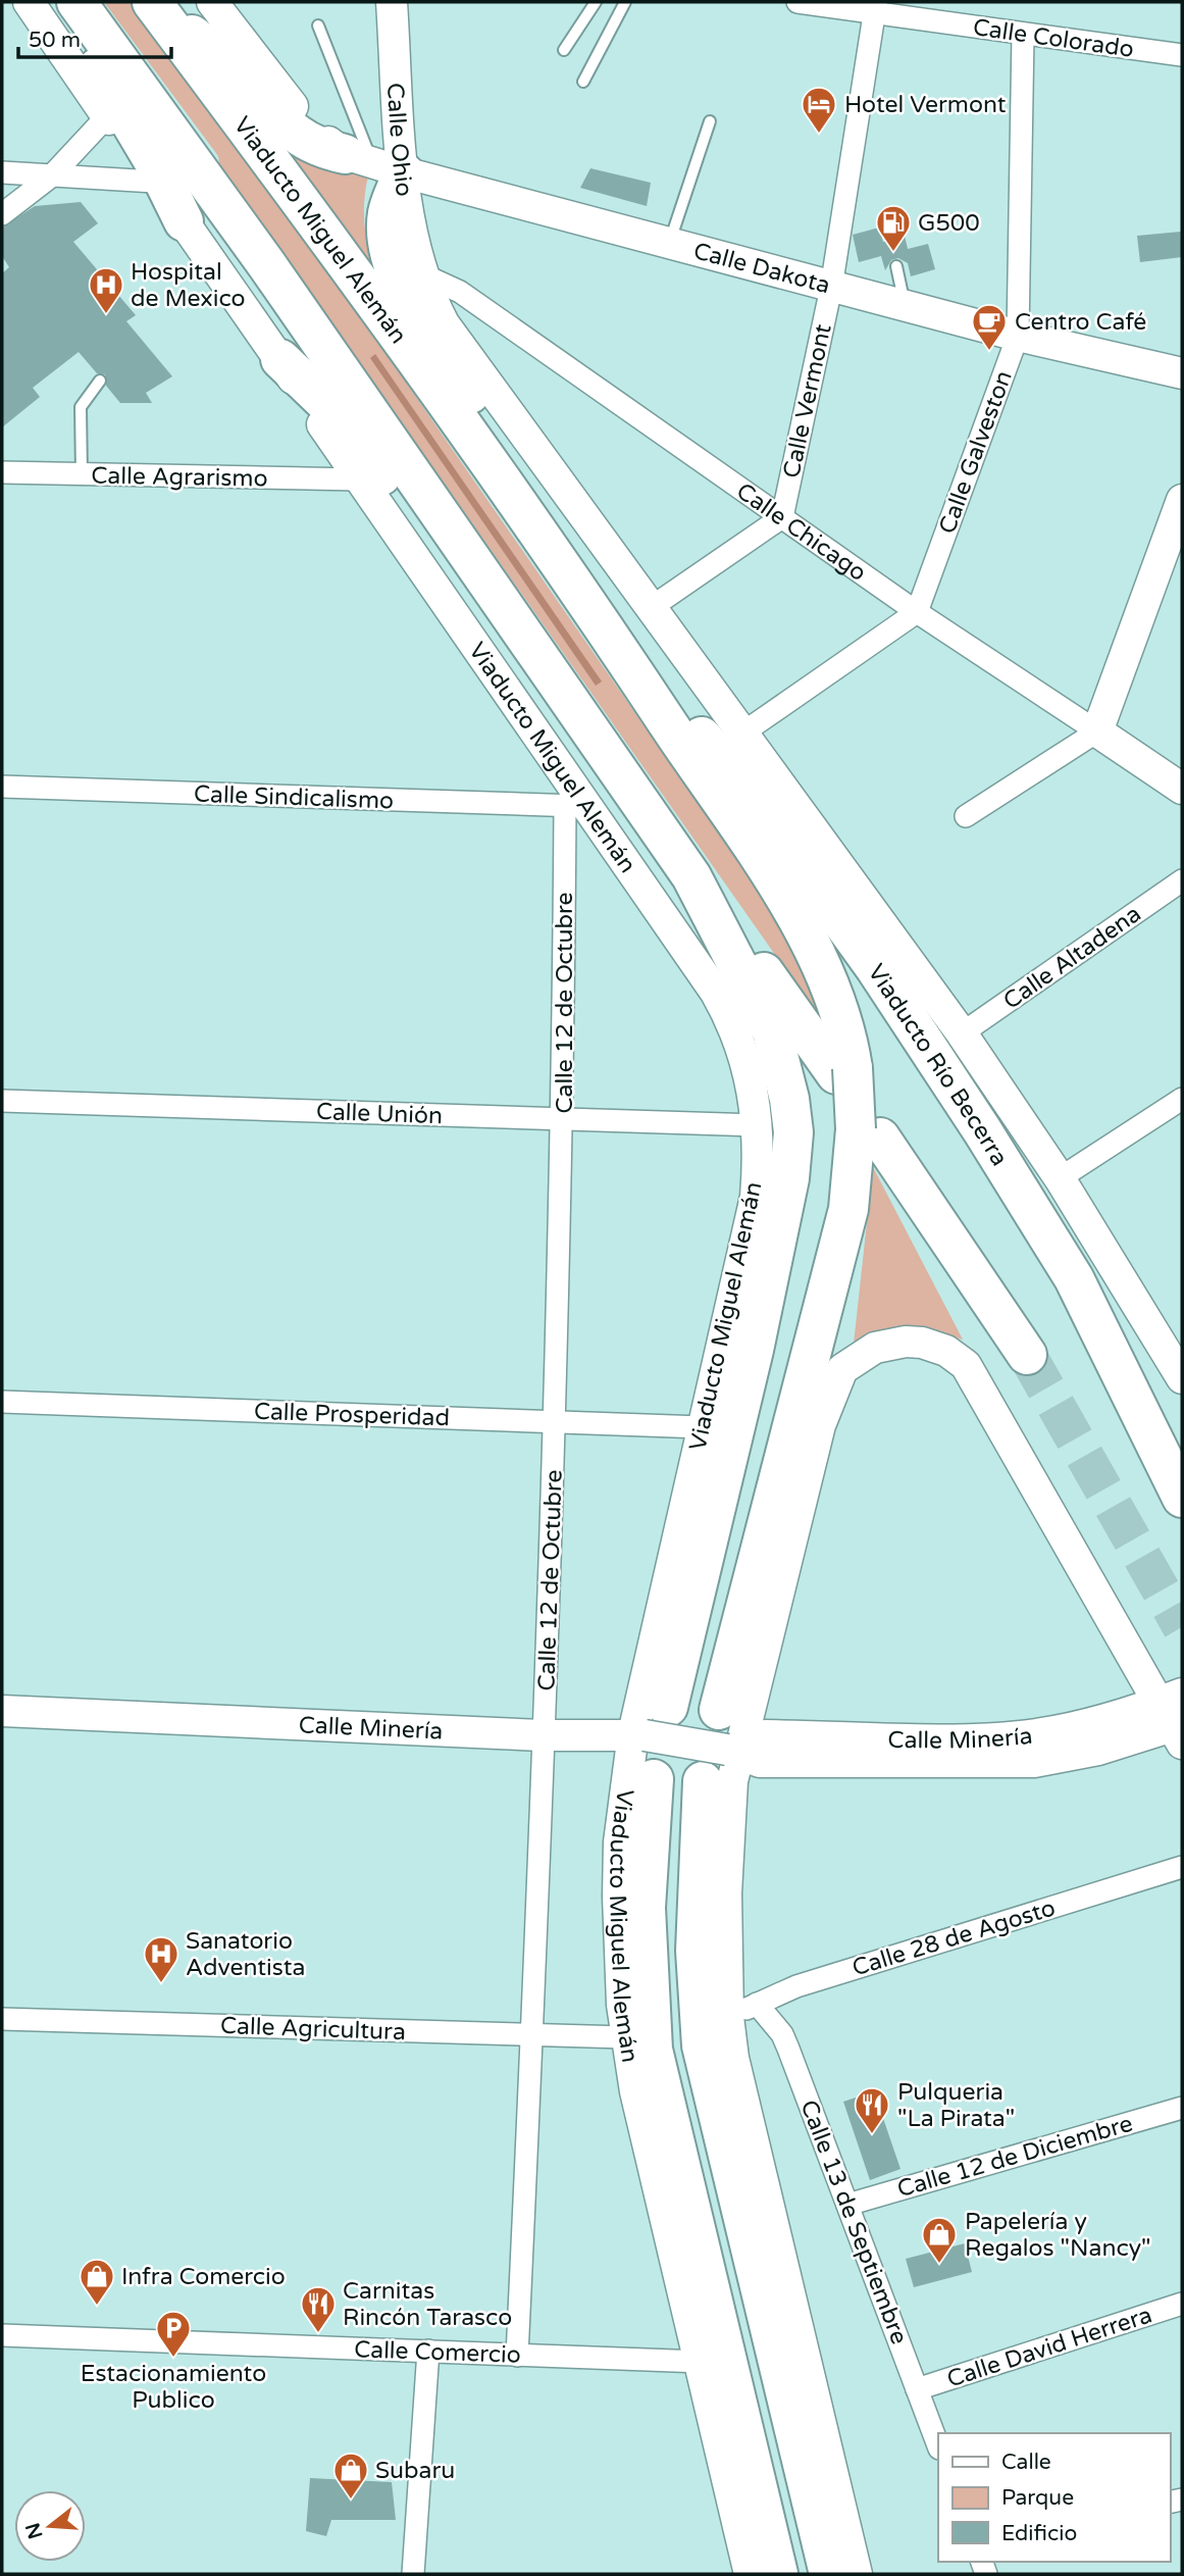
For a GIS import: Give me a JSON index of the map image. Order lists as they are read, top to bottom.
{
  "streets": {
    "highway": ["Viaducto Miguel Alemán", "Viaducto Río Becerra"],
    "main road": [
      "Calle Ohio",
      "Calle Dakota",
      "Calle Chicago",
      "Calle Minería"
    ],
    "street": [
      "Calle Colorado",
      "Calle Vermont",
      "Calle Galveston",
      "Calle Agrarismo",
      "Calle Sindicalismo",
      "Calle Altadena",
      "Calle 12 de Octubre",
      "Calle Unión",
      "Calle Prosperidad",
      "Calle 28 de Agosto",
      "Calle Agricultura",
      "Calle 12 de Diciembre",
      "Calle 13 de Septiembre",
      "Calle David Herrera",
      "Calle Comercio"
    ]
  },
  "crossings": [
    ["Calle Colorado", "Calle Vermont"],
    ["Calle Colorado", "Calle Galveston"],
    ["Calle Ohio", "Viaducto Miguel Alemán"],
    ["Calle Ohio", "Calle Dakota"],
    ["Calle Ohio", "Calle Chicago"],
    ["Viaducto Miguel Alemán", "Calle Agrarismo"],
    ["Viaducto Miguel Alemán", "Calle Chicago"],
    ["Viaducto Miguel Alemán", "Calle Sindicalismo"],
    ["Viaducto Miguel Alemán", "Calle Altadena"],
    ["Viaducto Miguel Alemán", "Calle 12 de Octubre"],
    ["Viaducto Miguel Alemán", "Viaducto Río Becerra"],
    ["Viaducto Miguel Alemán", "Calle Unión"],
    ["Viaducto Miguel Alemán", "Calle Prosperidad"],
    ["Viaducto Miguel Alemán", "Calle Minería"],
    ["Viaducto Miguel Alemán", "Calle Agricultura"],
    ["Viaducto Miguel Alemán", "Calle Comercio"],
    ["Calle Dakota", "Calle Vermont"],
    ["Calle Dakota", "Calle Galveston"],
    ["Calle Vermont", "Calle Chicago"],
    ["Calle Galveston", "Calle Chicago"],
    ["Calle Sindicalismo", "Calle 12 de Octubre"],
    ["Calle 12 de Octubre", "Calle Unión"],
    ["Calle 12 de Octubre", "Calle Prosperidad"],
    ["Calle 12 de Octubre", "Calle Minería"],
    ["Calle 12 de Octubre", "Calle Agricultura"],
    ["Calle 12 de Octubre", "Calle Comercio"],
    ["Calle 28 de Agosto", "Calle 13 de Septiembre"],
    ["Calle 12 de Diciembre", "Calle 13 de Septiembre"],
    ["Calle 13 de Septiembre", "Calle David Herrera"]
  ],
  "places": {
    "hotel": ["Hotel Vermont"],
    "fuel station": ["G500"],
    "hospital": ["Hospital de Mexico", "Sanatorio Adventista"],
    "cafe": ["Centro Café"],
    "restaurant": ["Pulqueria \"La Pirata\"", "Carnitas Rincón Tarasco"],
    "shop": ["Papelería y Regalos \"Nancy\"", "Infra Comercio", "Subaru"],
    "parking": ["Estacionamiento Publico"]
  },
  "legend": ["Calle", "Parque", "Edificio"],
  "scale_bar": "50 m",
  "north": "left"
}
